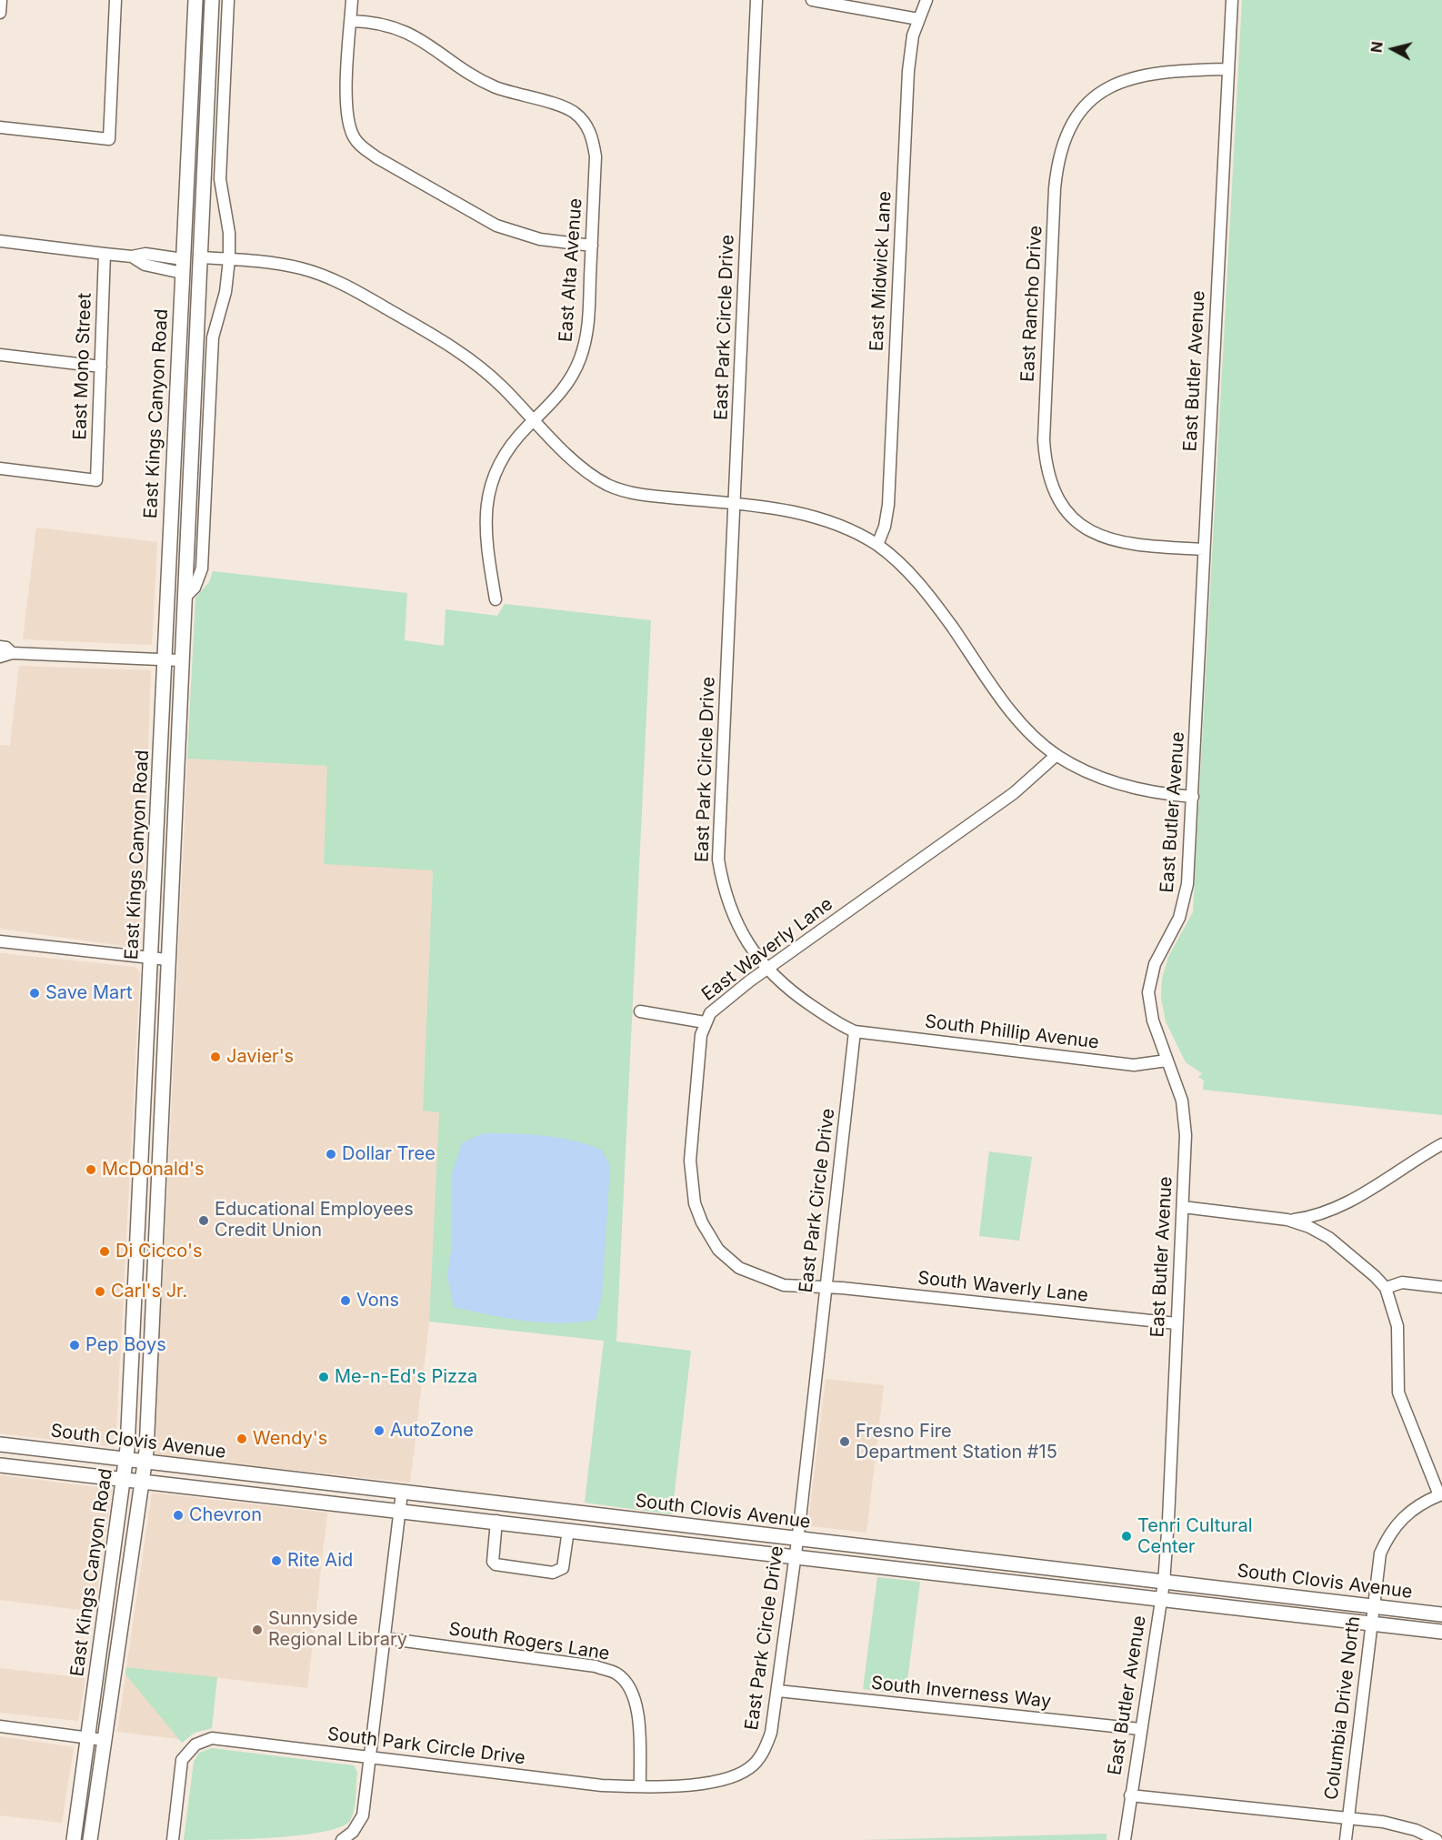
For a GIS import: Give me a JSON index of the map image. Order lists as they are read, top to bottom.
{
  "streets": {
    "main road": ["East Kings Canyon Road", "South Clovis Avenue"],
    "street": [
      "East Alta Avenue",
      "East Midwick Lane",
      "East Rancho Drive",
      "East Park Circle Drive",
      "East Mono Street",
      "East Butler Avenue",
      "East Waverly Lane",
      "South Phillip Avenue",
      "South Waverly Lane",
      "South Rogers Lane",
      "South Inverness Way",
      "Columbia Drive North",
      "South Park Circle Drive"
    ]
  },
  "crossings": [
    ["East Rancho Drive", "East Butler Avenue"],
    ["East Park Circle Drive", "East Waverly Lane"],
    ["East Park Circle Drive", "South Phillip Avenue"],
    ["East Park Circle Drive", "South Waverly Lane"],
    ["East Park Circle Drive", "South Clovis Avenue"],
    ["East Park Circle Drive", "South Inverness Way"],
    ["East Park Circle Drive", "South Park Circle Drive"],
    ["East Butler Avenue", "South Phillip Avenue"],
    ["East Butler Avenue", "South Waverly Lane"],
    ["East Butler Avenue", "South Clovis Avenue"],
    ["East Butler Avenue", "South Inverness Way"],
    ["East Kings Canyon Road", "South Clovis Avenue"],
    ["East Waverly Lane", "South Waverly Lane"],
    ["South Clovis Avenue", "Columbia Drive North"],
    ["South Rogers Lane", "South Park Circle Drive"]
  ],
  "places": [
    "Save Mart",
    "Javier's",
    "Dollar Tree",
    "McDonald's",
    "Educational Employees Credit Union",
    "Di Cicco's",
    "Carl's Jr.",
    "Vons",
    "Pep Boys",
    "Me-n-Ed's Pizza",
    "AutoZone",
    "Wendy's",
    "Fresno Fire Department Station #15",
    "Chevron",
    "Tenri Cultural Center",
    "Rite Aid",
    "Sunnyside Regional Library"
  ],
  "north": "left"
}
